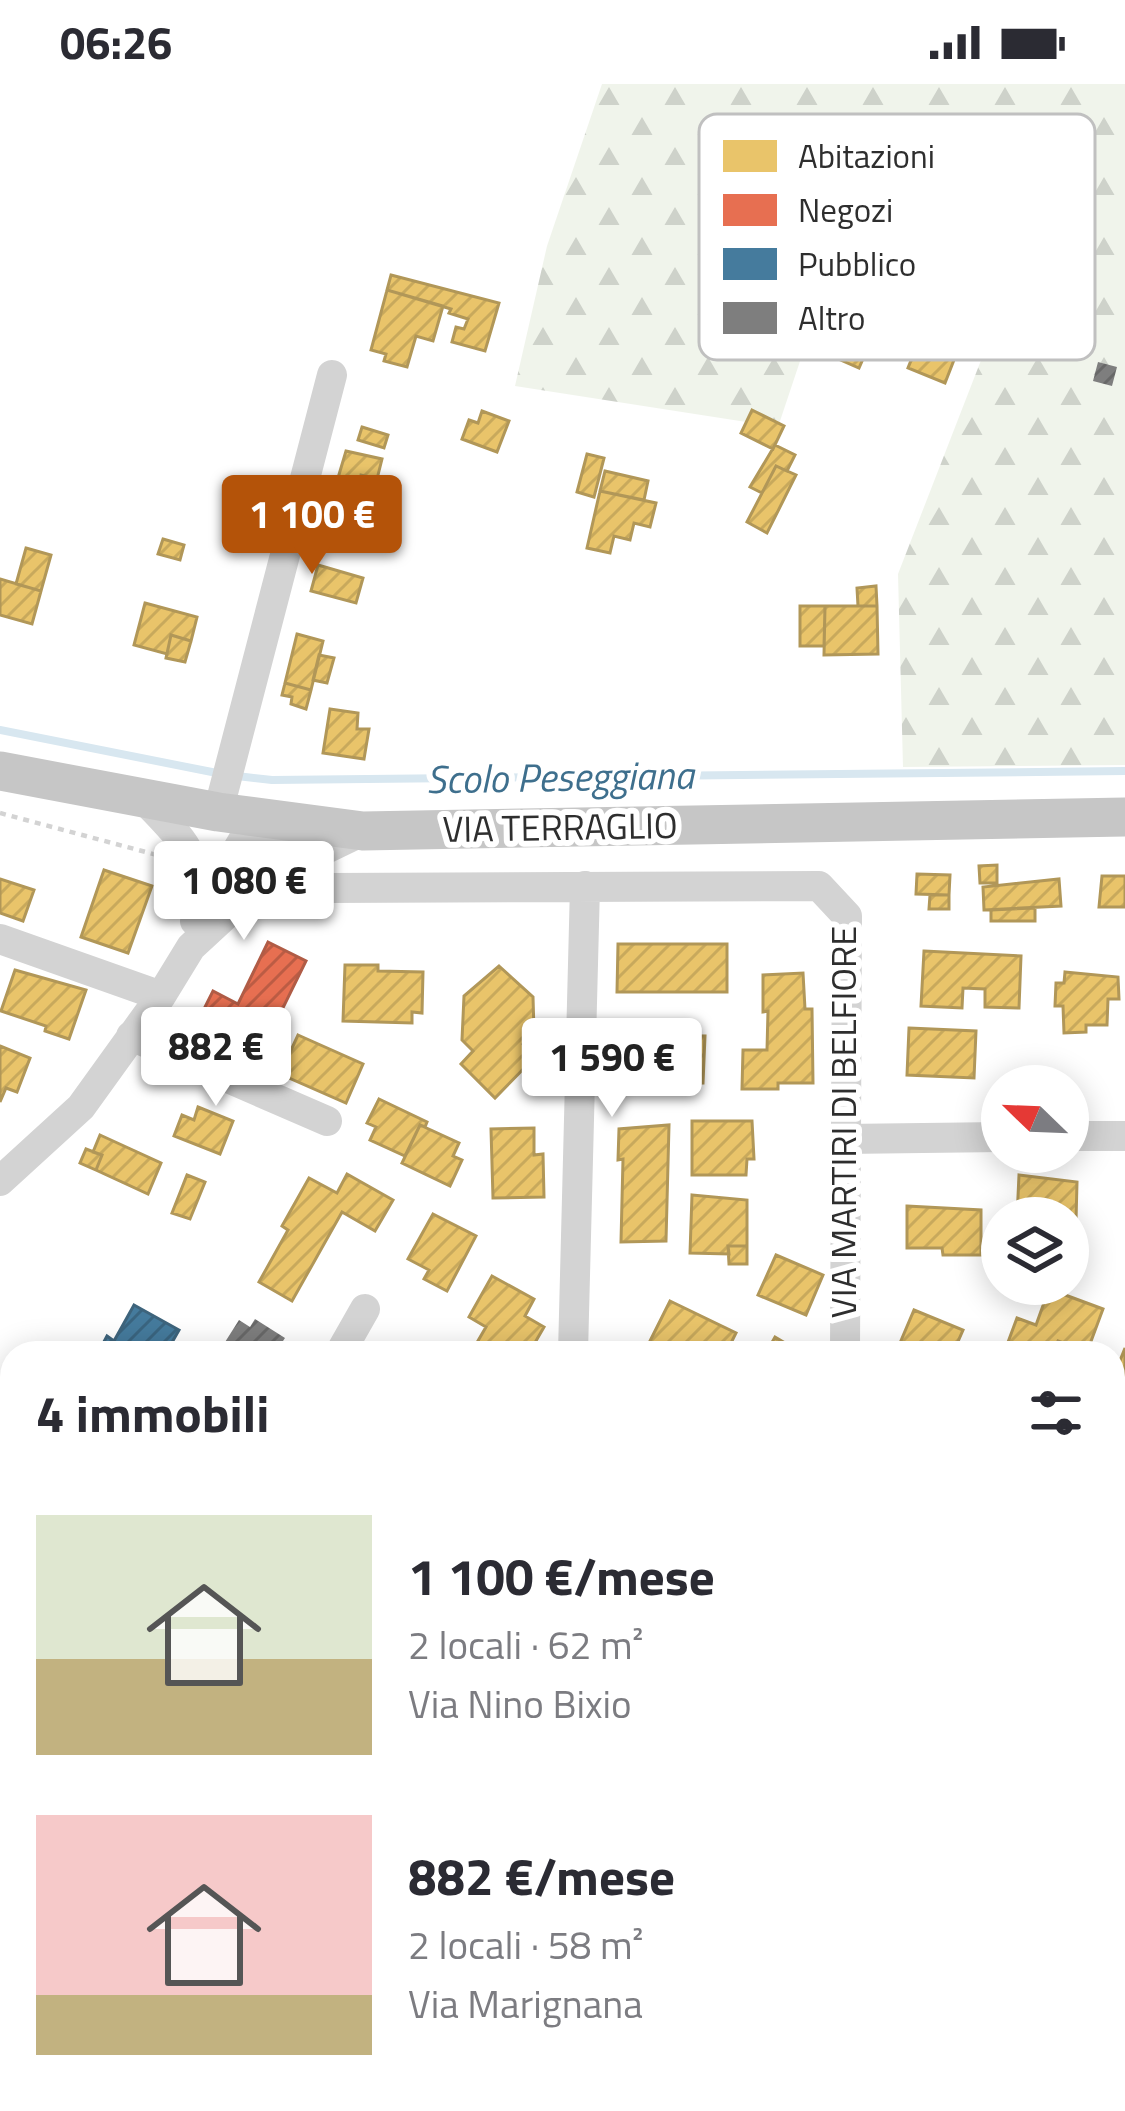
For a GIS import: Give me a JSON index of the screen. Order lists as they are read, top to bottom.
{
  "streets": {
    "main road": ["VIA TERRAGLIO"],
    "street": ["VIA MARTIRI DI BELFIORE"]
  },
  "water": ["Scolo Peseggiana"],
  "legend": [
    "Abitazioni",
    "Negozi",
    "Pubblico",
    "Altro"
  ],
  "north": "top left",
  "page": {
    "status": "06:26",
    "price": [
      "1 100 €",
      "1 080 €",
      "882 €",
      "1 590 €"
    ],
    "heading": "4 immobili",
    "list": [
      {
        "name": "1 100 €/mese",
        "note": "2 locali · 62 m² · Via Nino Bixio"
      },
      {
        "name": "882 €/mese",
        "note": "2 locali · 58 m² · Via Marignana"
      }
    ]
  }
}
